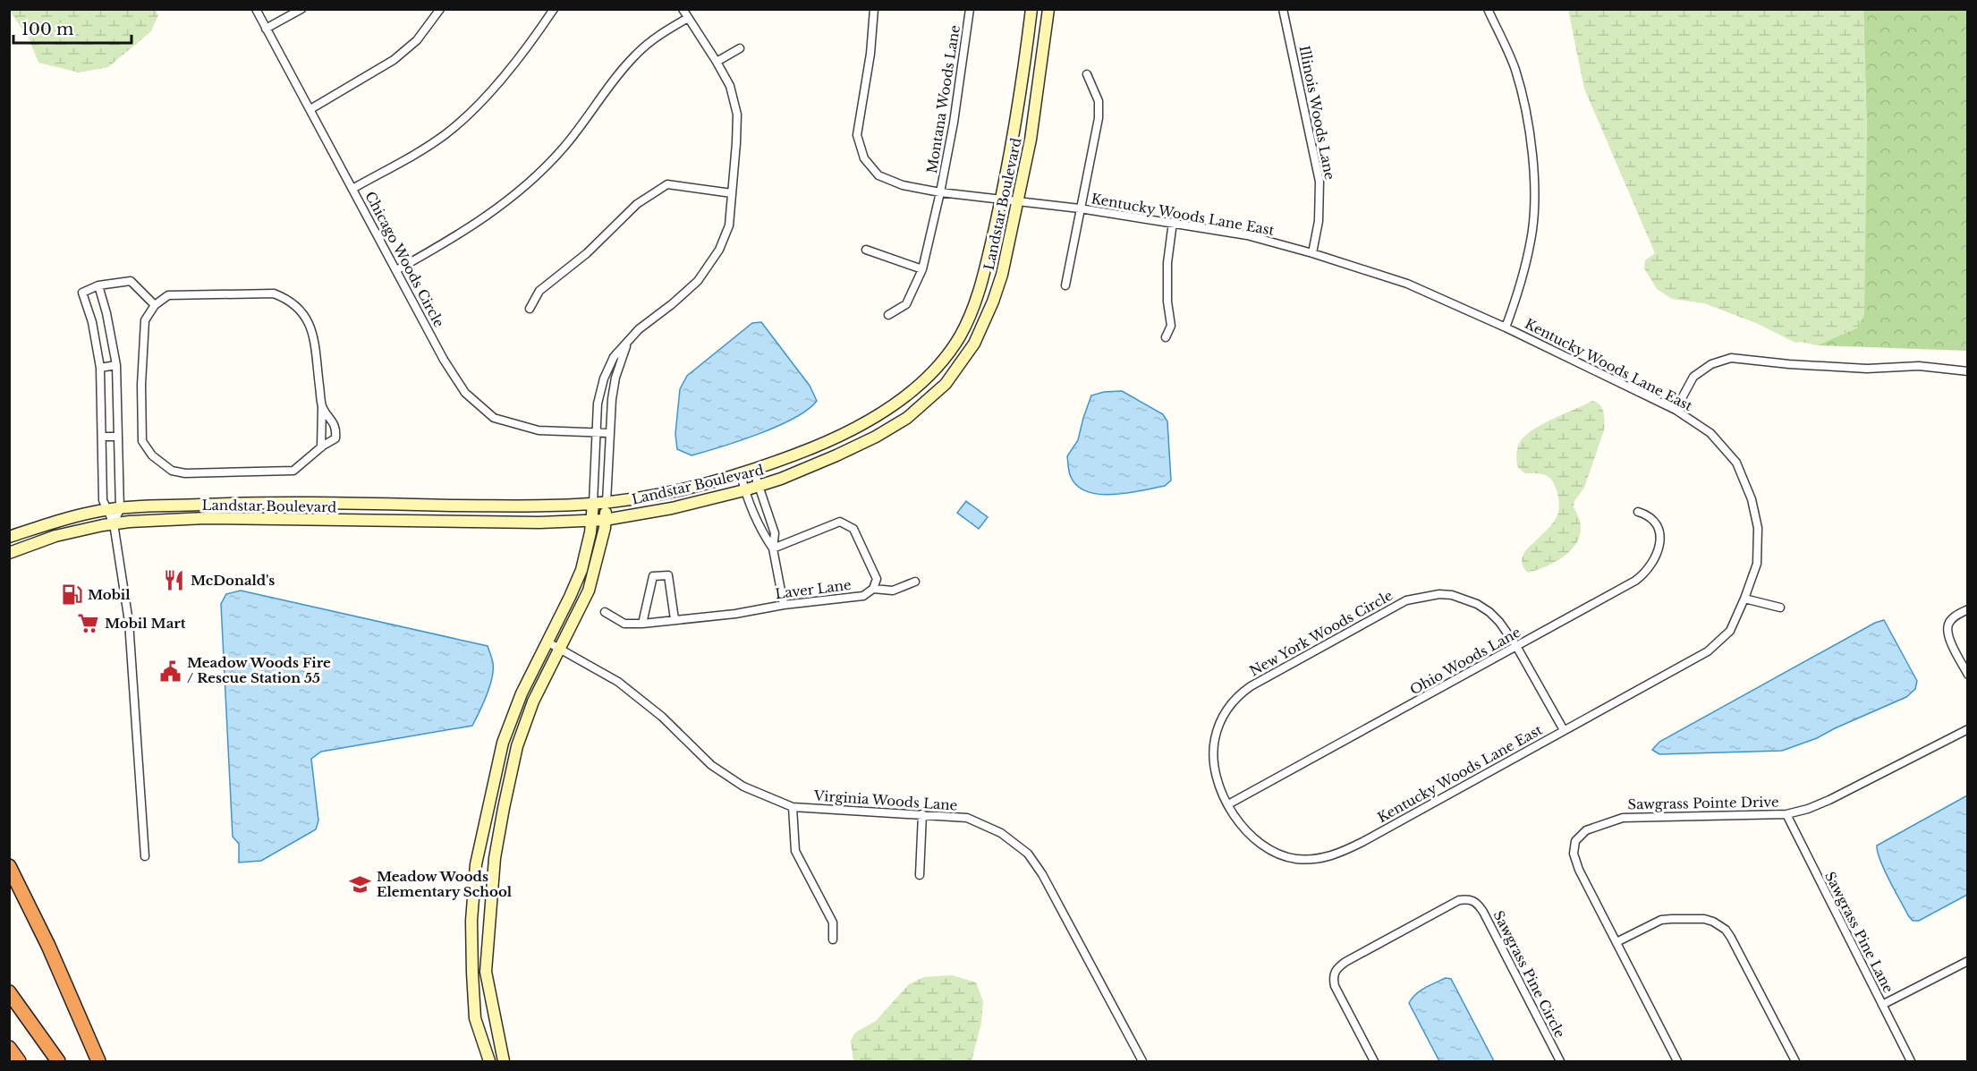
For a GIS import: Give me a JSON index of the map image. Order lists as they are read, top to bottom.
{
  "streets": {
    "street": [
      "Montana Woods Lane",
      "Illinois Woods Lane",
      "Landstar Boulevard",
      "Kentucky Woods Lane East",
      "Chicago Woods Circle",
      "Laver Lane",
      "New York Woods Circle",
      "Ohio Woods Lane",
      "Virginia Woods Lane",
      "Sawgrass Pointe Drive",
      "Sawgrass Pine Lane",
      "Sawgrass Pine Circle"
    ]
  },
  "crossings": [
    ["Montana Woods Lane", "Kentucky Woods Lane East"],
    ["Illinois Woods Lane", "Kentucky Woods Lane East"],
    ["Landstar Boulevard", "Kentucky Woods Lane East"],
    ["Kentucky Woods Lane East", "New York Woods Circle"],
    ["Kentucky Woods Lane East", "Ohio Woods Lane"],
    ["New York Woods Circle", "Ohio Woods Lane"],
    ["Sawgrass Pointe Drive", "Sawgrass Pine Lane"]
  ],
  "places": {
    "restaurant": ["McDonald's"],
    "fuel station": ["Mobil"],
    "supermarket": ["Mobil Mart"],
    "public building": ["Meadow Woods Fire / Rescue Station 55"],
    "school or university": ["Meadow Woods Elementary School"]
  },
  "scale_bar": "100 m"
}
